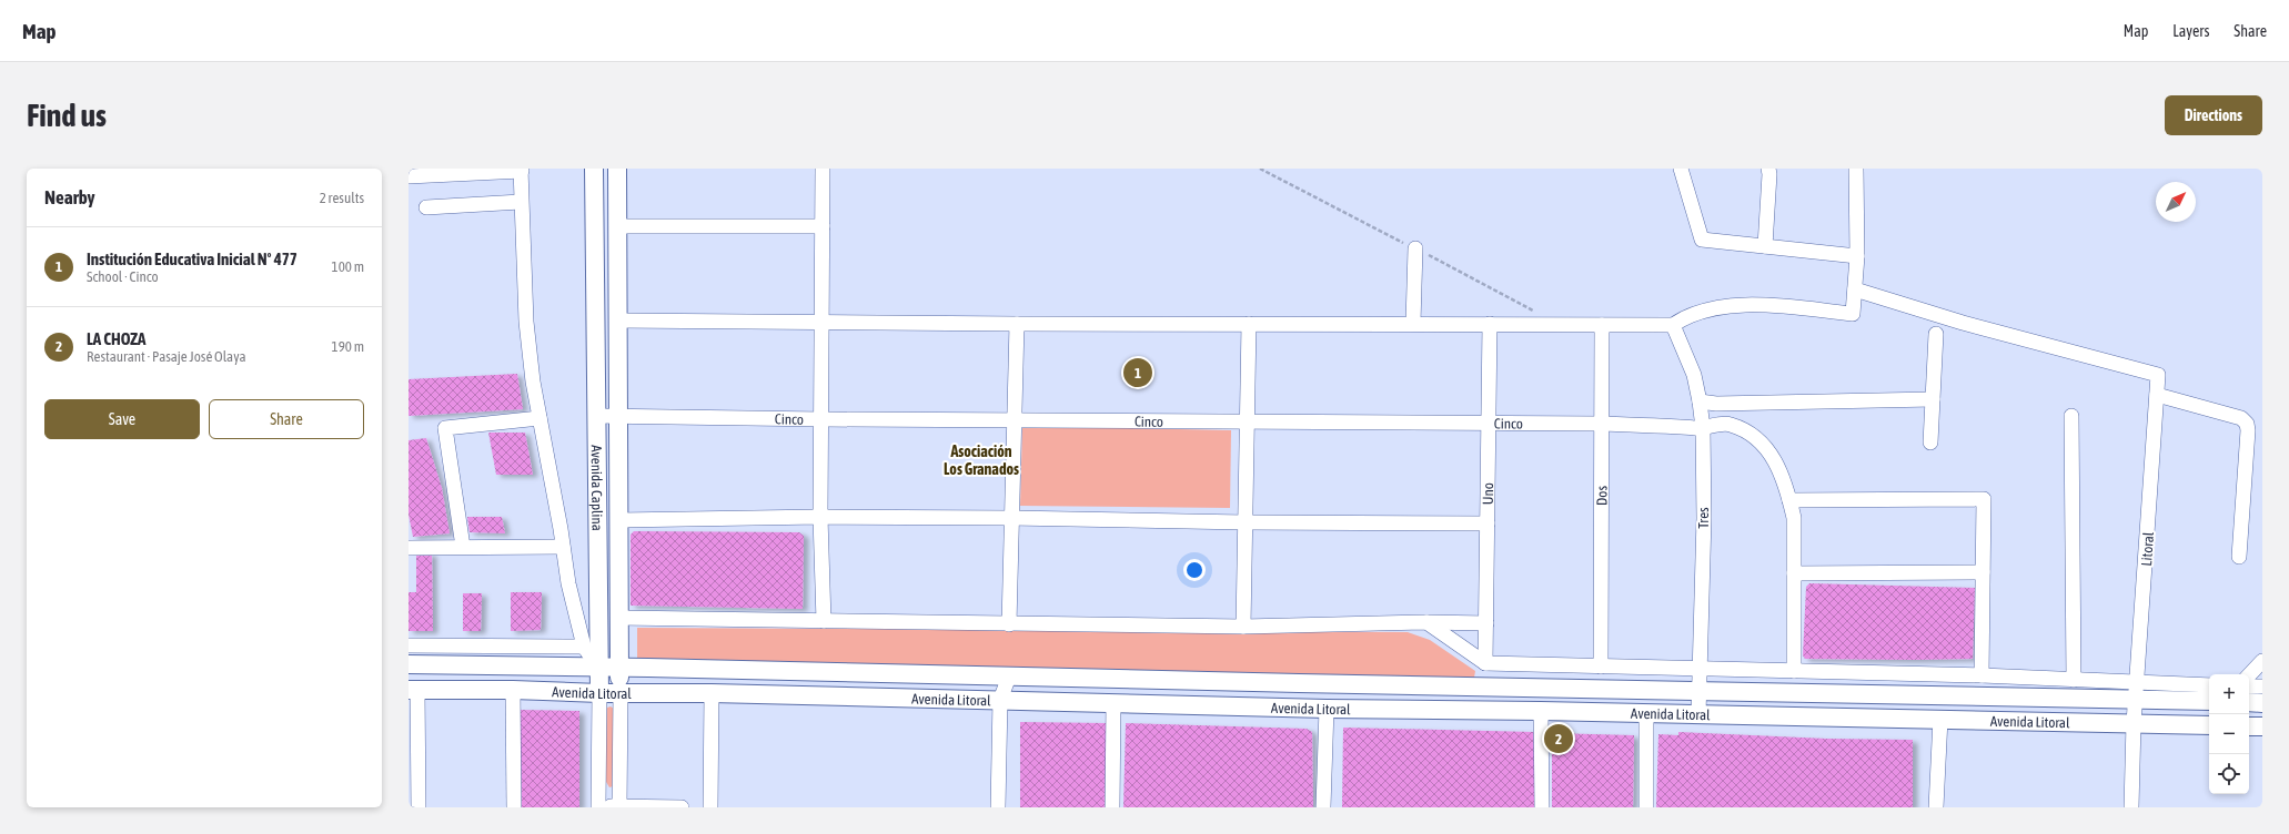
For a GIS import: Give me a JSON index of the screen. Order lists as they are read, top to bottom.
{
  "streets": {
    "main road": ["Avenida Caplina", "Avenida Litoral"],
    "street": [
      "Cinco",
      "Uno",
      "Dos",
      "Tres",
      "Litoral"
    ]
  },
  "crossings": [
    ["Cinco", "Avenida Caplina"],
    ["Cinco", "Uno"],
    ["Cinco", "Dos"],
    ["Cinco", "Tres"],
    ["Cinco", "Avenida Litoral"],
    ["Avenida Caplina", "Avenida Litoral"],
    ["Uno", "Avenida Litoral"],
    ["Dos", "Avenida Litoral"],
    ["Tres", "Avenida Litoral"],
    ["Litoral", "Avenida Litoral"]
  ],
  "districts": ["Asociación Los Granados"],
  "north": "top right",
  "page": {
    "header": "Map",
    "nav": ["Map", "Layers", "Share"],
    "buttons": [
      "Directions",
      ["Save", "Share"]
    ],
    "title": "Find us",
    "heading": ["Nearby", "2 results"],
    "list": [
      {
        "mark": "1",
        "name": "Institución Educativa Inicial Nº 477",
        "note": "School · Cinco",
        "value": "100 m"
      },
      {
        "mark": "2",
        "name": "LA CHOZA",
        "note": "Restaurant · Pasaje José Olaya",
        "value": "190 m"
      }
    ],
    "pins": ["1", "2"],
    "map_buttons": ["+", "−"]
  }
}
